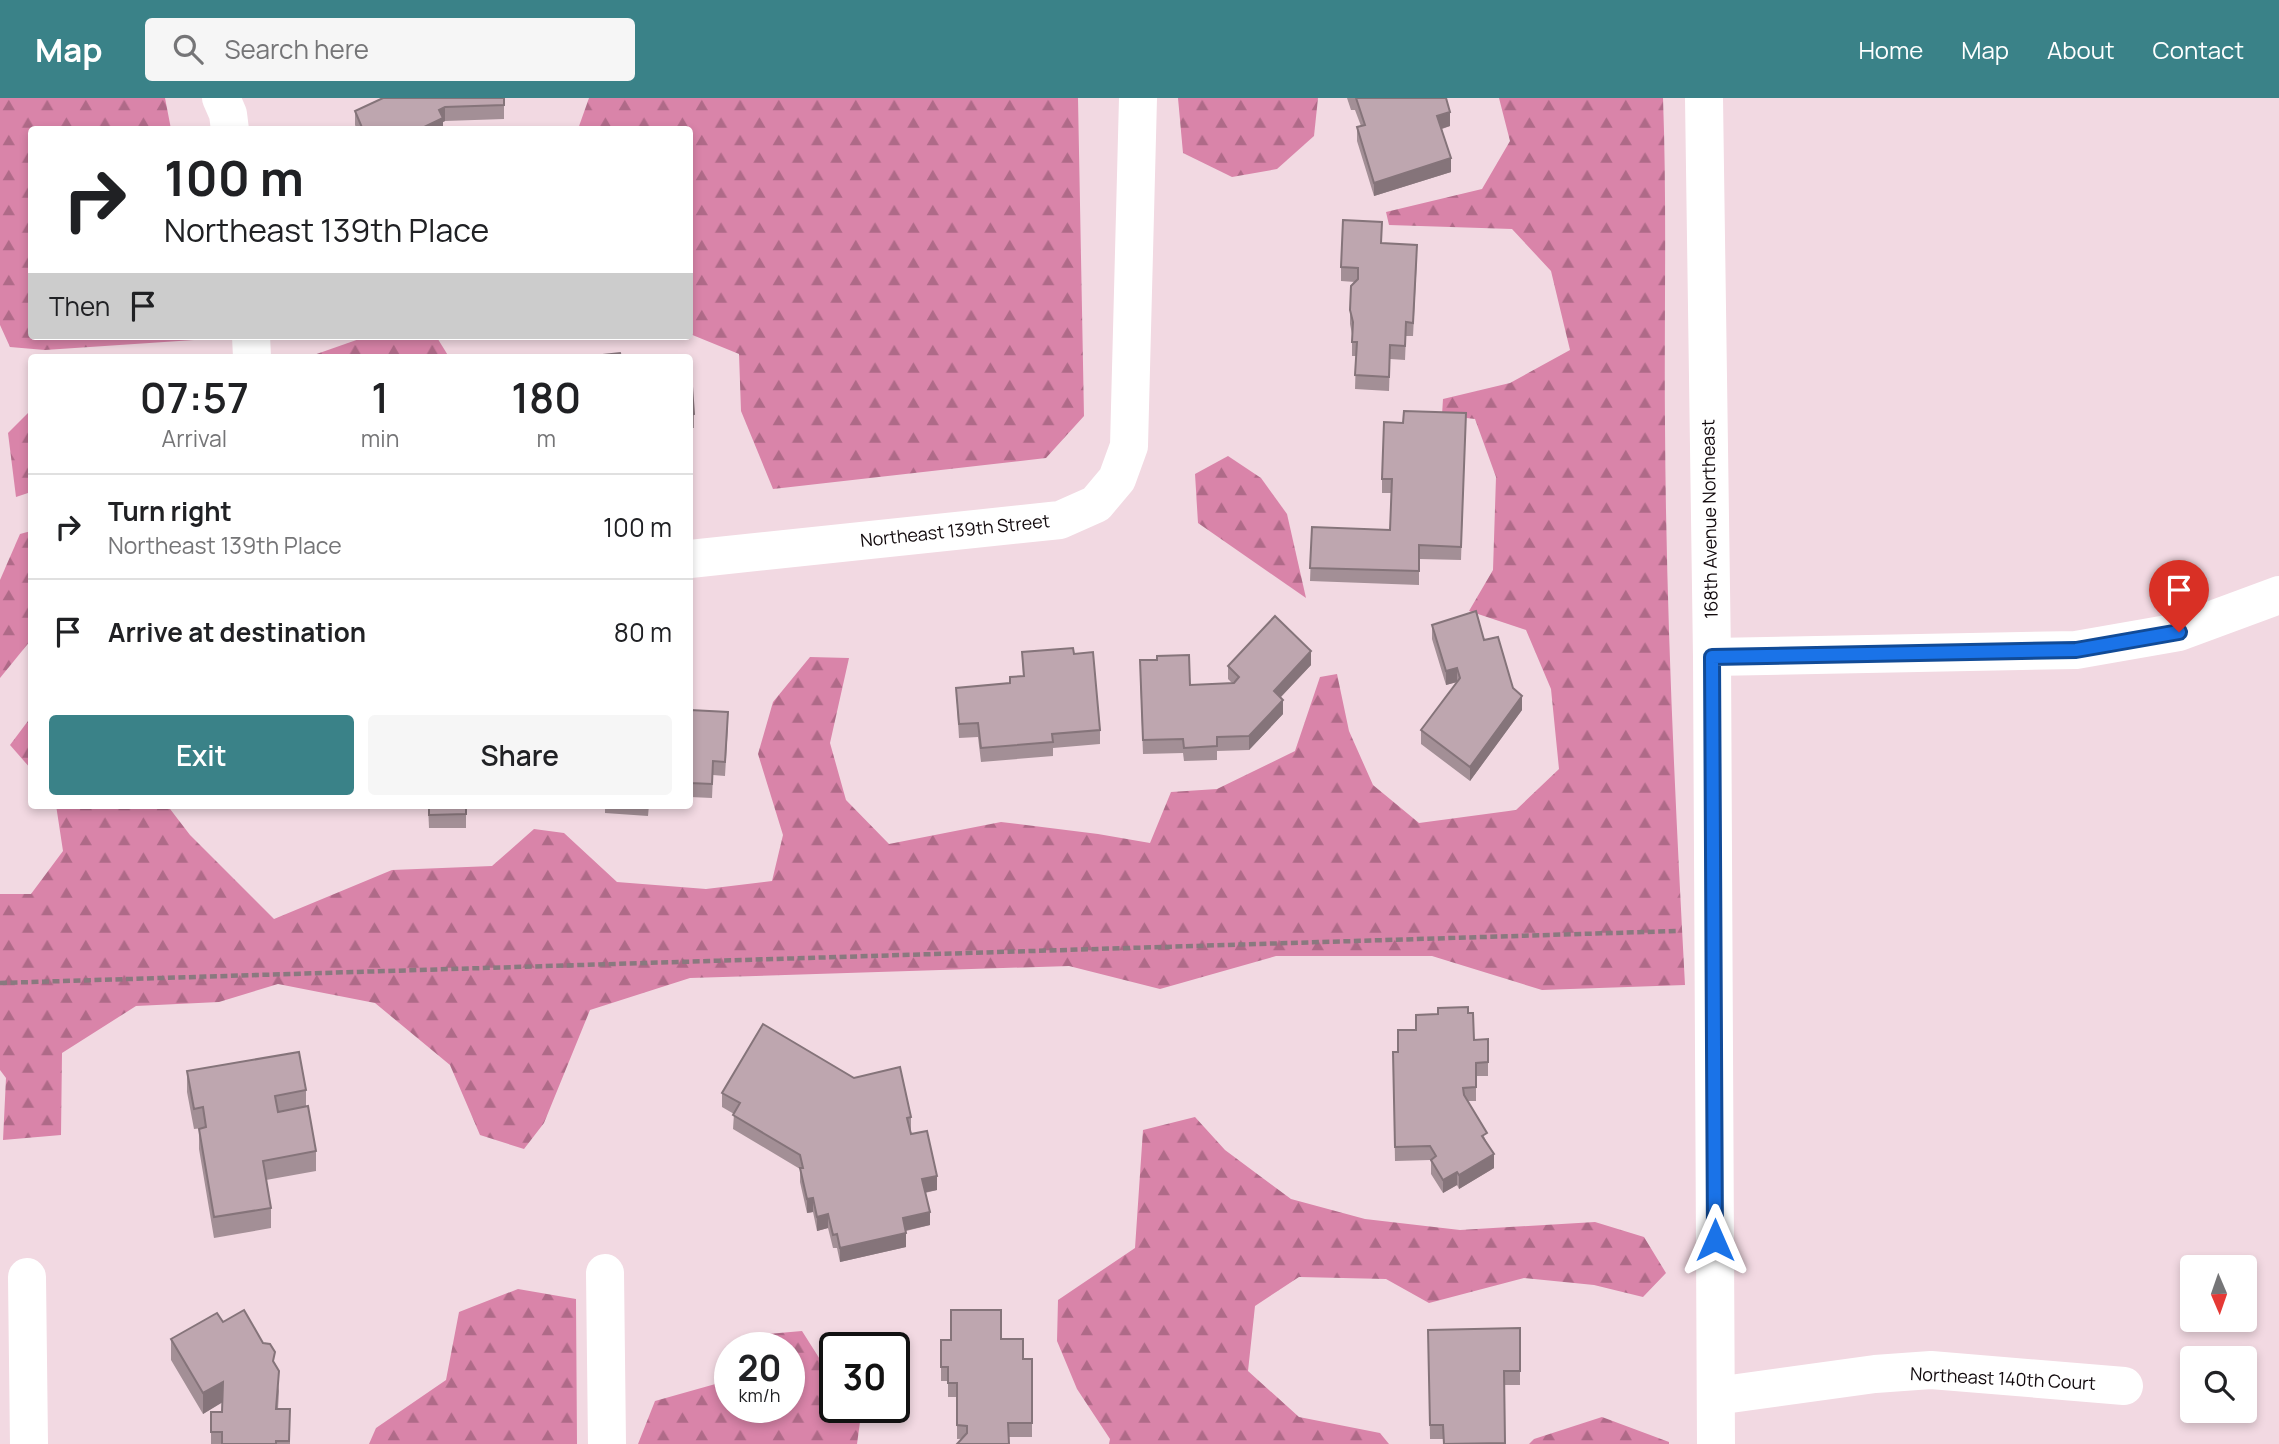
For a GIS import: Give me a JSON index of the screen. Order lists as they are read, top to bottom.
{
  "streets": {
    "street": ["168th Avenue Northeast", "Northeast 139th Street", "Northeast 140th Court"]
  },
  "crossings": [
    ["168th Avenue Northeast", "Northeast 140th Court"]
  ],
  "north": "bottom",
  "page": {
    "header": "Map",
    "search": "Search here",
    "nav": [
      "Home",
      "Map",
      "About",
      "Contact"
    ],
    "turn": ["100 m", "Northeast 139th Place"],
    "then": "Then",
    "eta": [
      "07:57",
      "Arrival",
      "1",
      "min",
      "180",
      "m"
    ],
    "list": [
      {
        "name": "Turn right",
        "note": "Northeast 139th Place",
        "value": "100 m"
      },
      {
        "name": "Arrive at destination",
        "value": "80 m"
      }
    ],
    "buttons": ["Exit", "Share"],
    "speed": "20 km/h",
    "limit": "30"
  }
}
